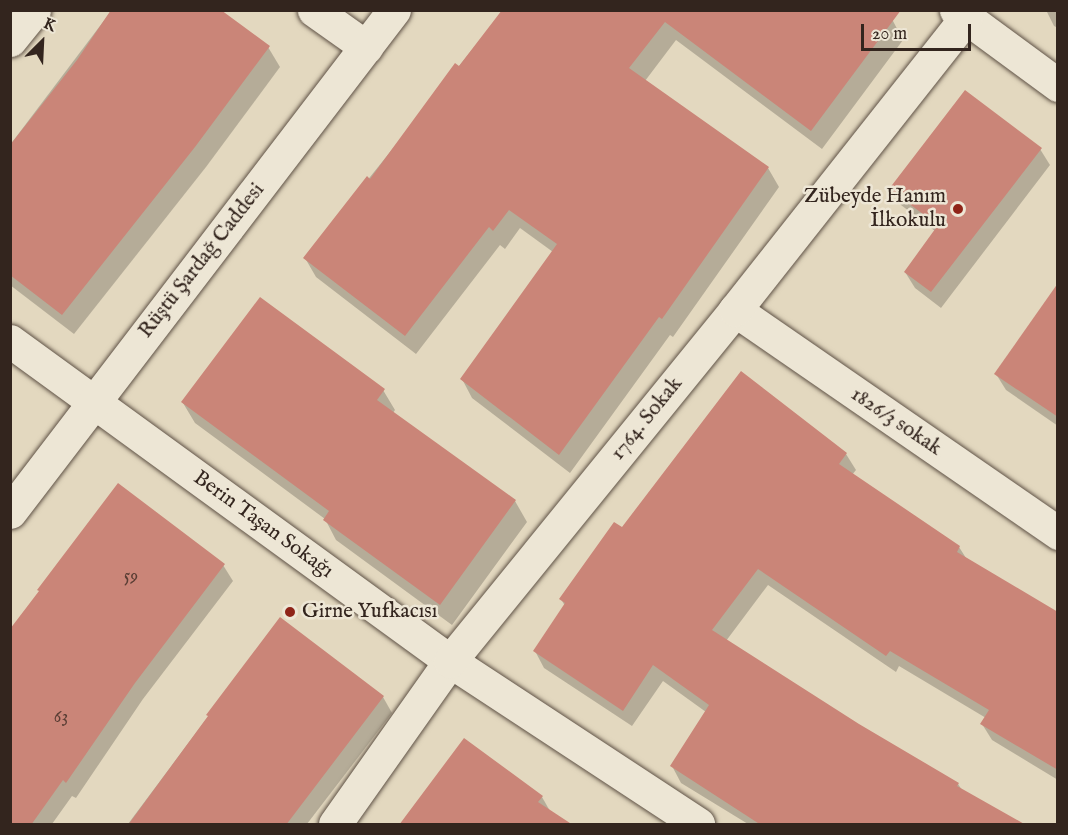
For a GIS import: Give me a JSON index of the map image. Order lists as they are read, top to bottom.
{
  "streets": {
    "street": [
      "Rüştü Şardağ Caddesi",
      "1764. Sokak",
      "1826/3 sokak",
      "Berin Taşan Sokağı"
    ]
  },
  "crossings": [
    ["Rüştü Şardağ Caddesi", "Berin Taşan Sokağı"],
    ["1764. Sokak", "1826/3 sokak"],
    ["1764. Sokak", "Berin Taşan Sokağı"]
  ],
  "places": ["Zübeyde Hanım İlkokulu", "Girne Yufkacısı"],
  "house_numbers": ["59", "63"],
  "scale_bar": "20 m",
  "north": "top right"
}
